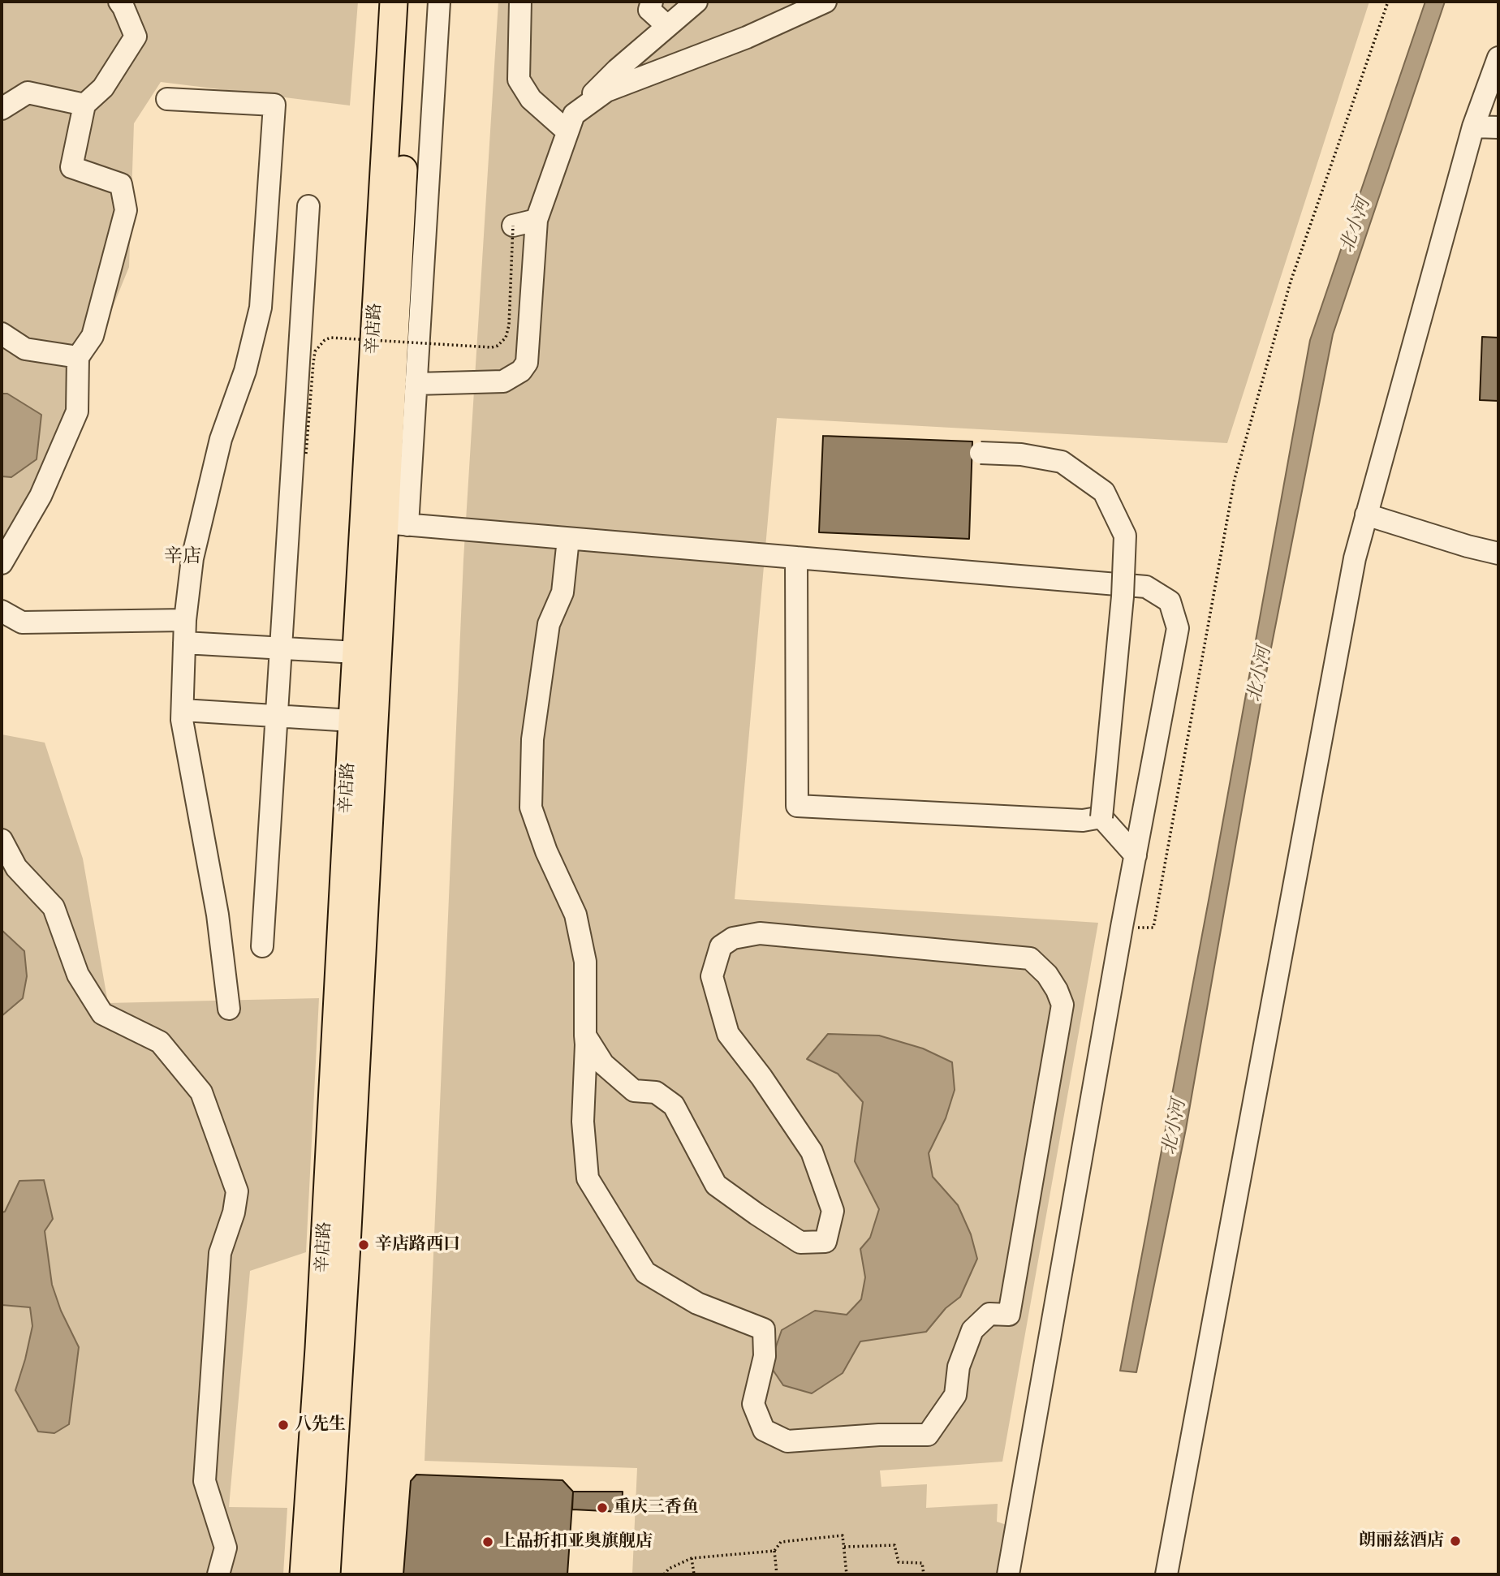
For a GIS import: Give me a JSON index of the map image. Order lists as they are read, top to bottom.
{
  "streets": {
    "main road": ["辛店路"]
  },
  "districts": ["辛店"],
  "water": ["北小河"],
  "places": [
    "辛店路西口",
    "八先生",
    "重庆三香鱼",
    "朗丽兹酒店",
    "上品折扣亚奥旗舰店"
  ]
}
